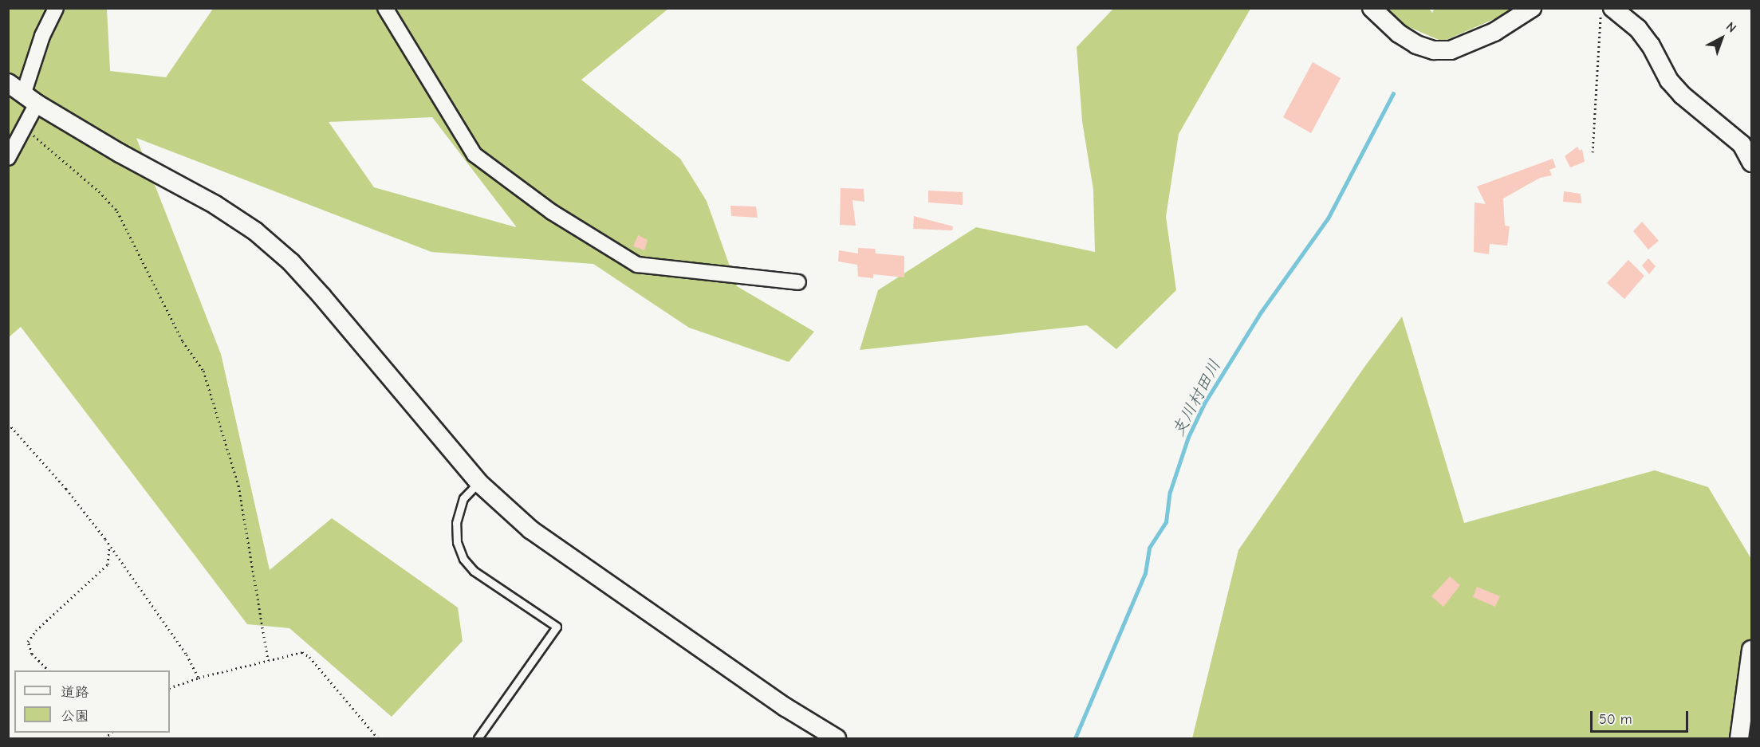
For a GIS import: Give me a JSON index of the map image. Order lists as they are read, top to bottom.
{
  "water": ["支川村田川"],
  "legend": ["道路", "公園"],
  "scale_bar": "50 m",
  "north": "top right"
}
